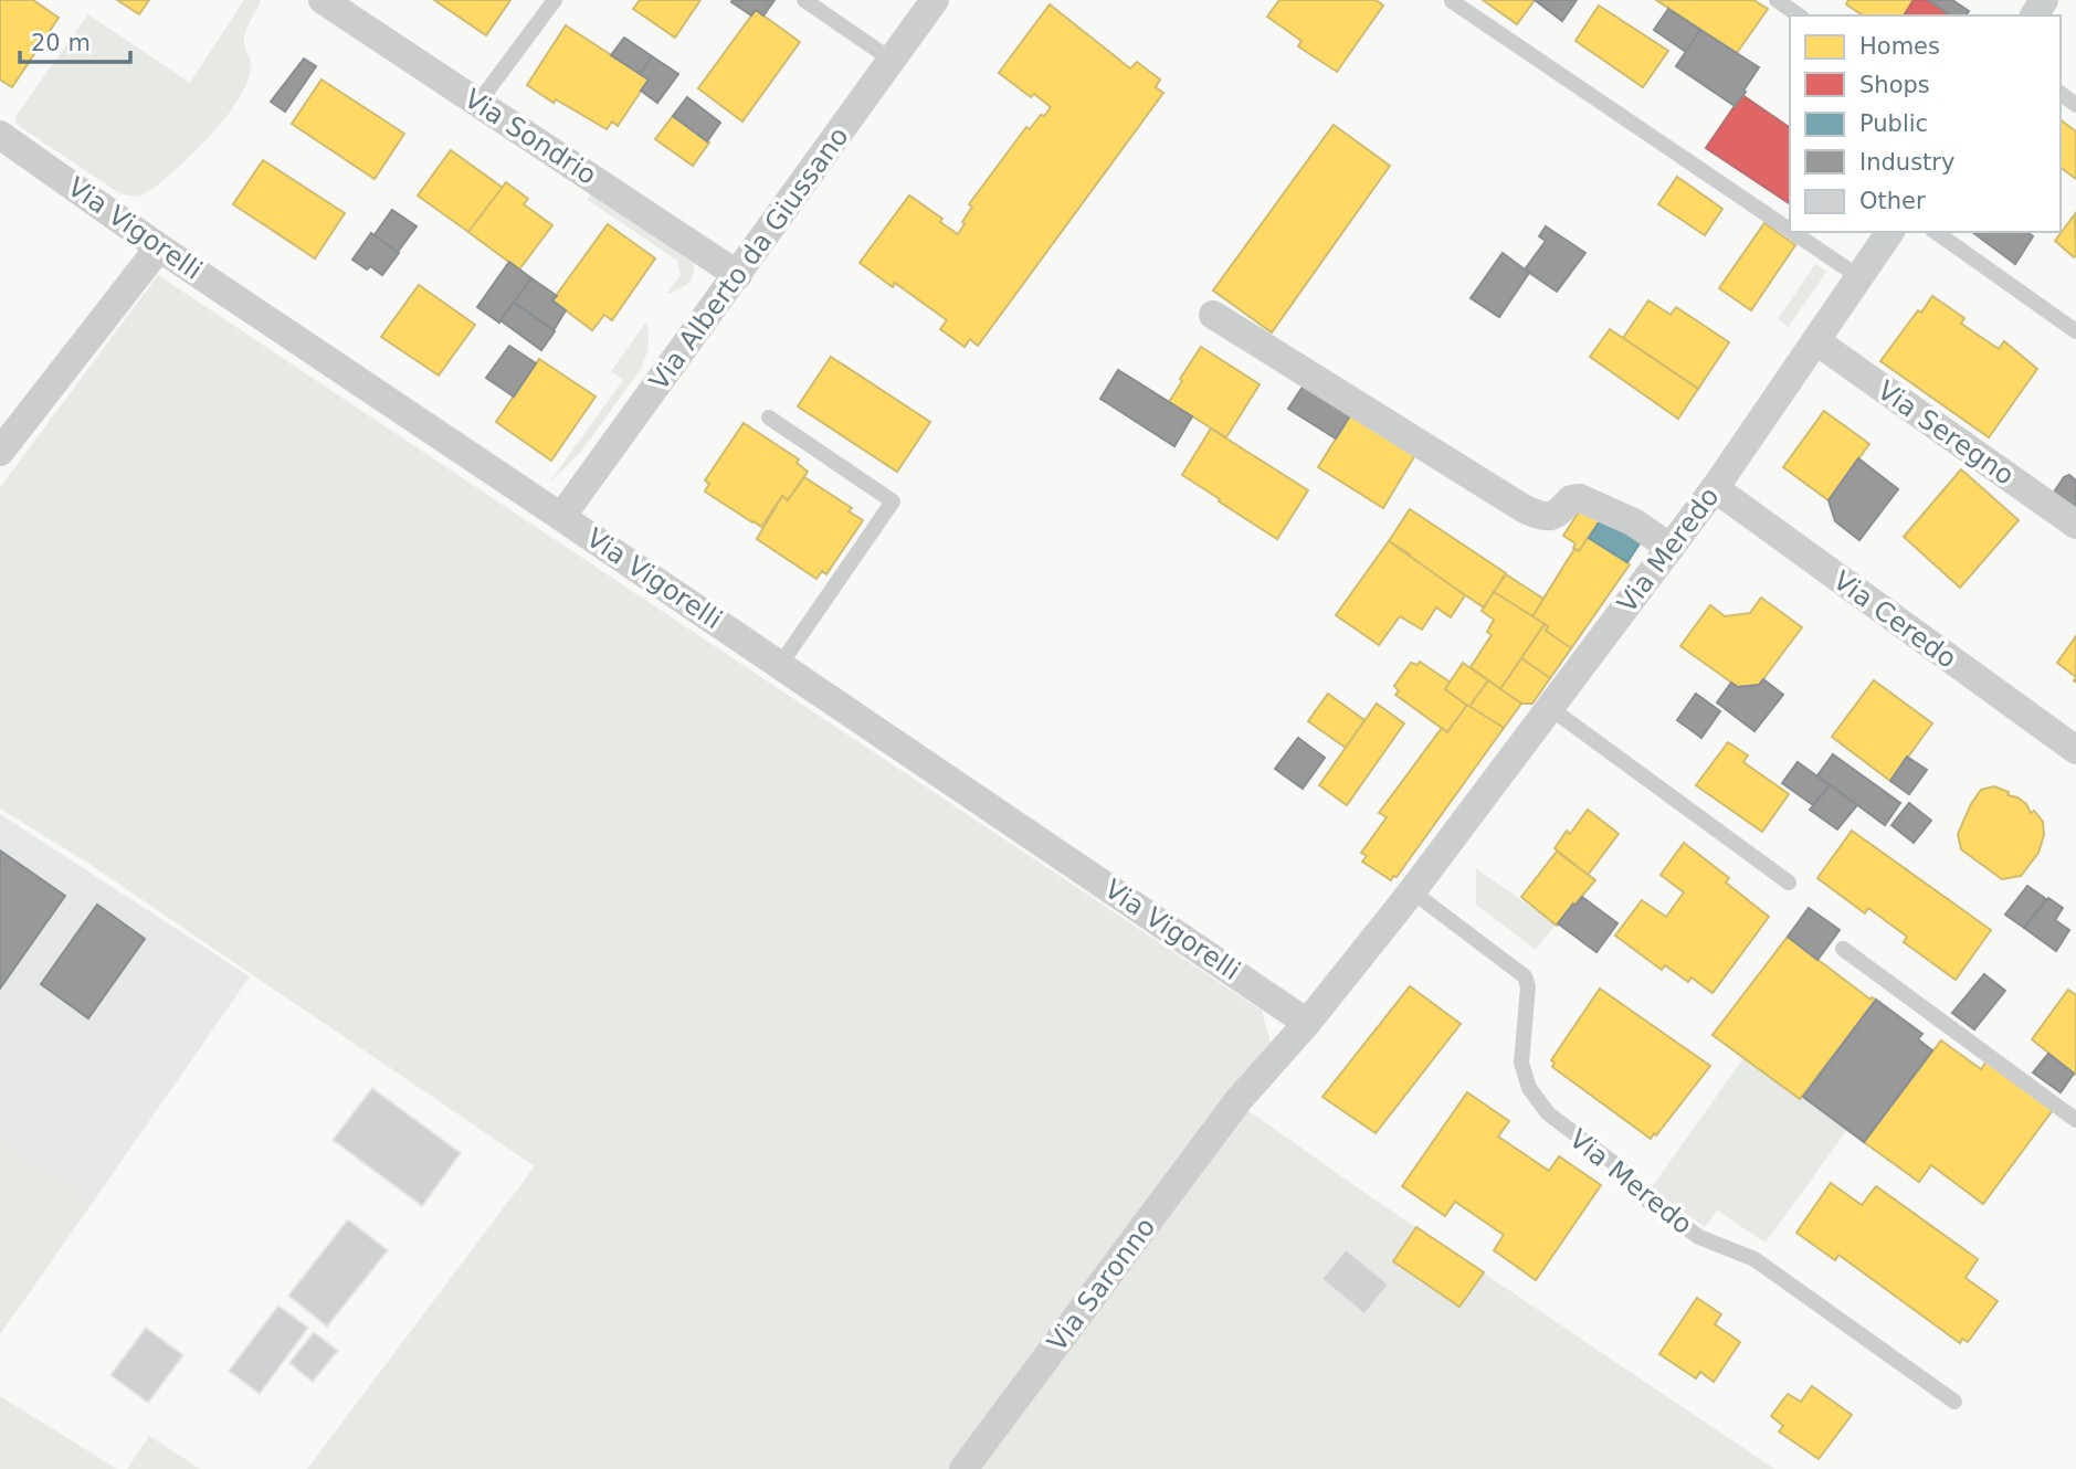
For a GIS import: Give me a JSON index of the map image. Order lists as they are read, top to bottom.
{
  "streets": {
    "street": [
      "Via Sondrio",
      "Via Vigorelli",
      "Via Alberto da Giussano",
      "Via Seregno",
      "Via Meredo",
      "Via Ceredo",
      "Via Saronno"
    ]
  },
  "crossings": [
    ["Via Sondrio", "Via Alberto da Giussano"],
    ["Via Vigorelli", "Via Alberto da Giussano"],
    ["Via Vigorelli", "Via Meredo"],
    ["Via Seregno", "Via Meredo"],
    ["Via Meredo", "Via Ceredo"],
    ["Via Meredo", "Via Saronno"]
  ],
  "legend": [
    "Homes",
    "Shops",
    "Public",
    "Industry",
    "Other"
  ],
  "scale_bar": "20 m"
}
